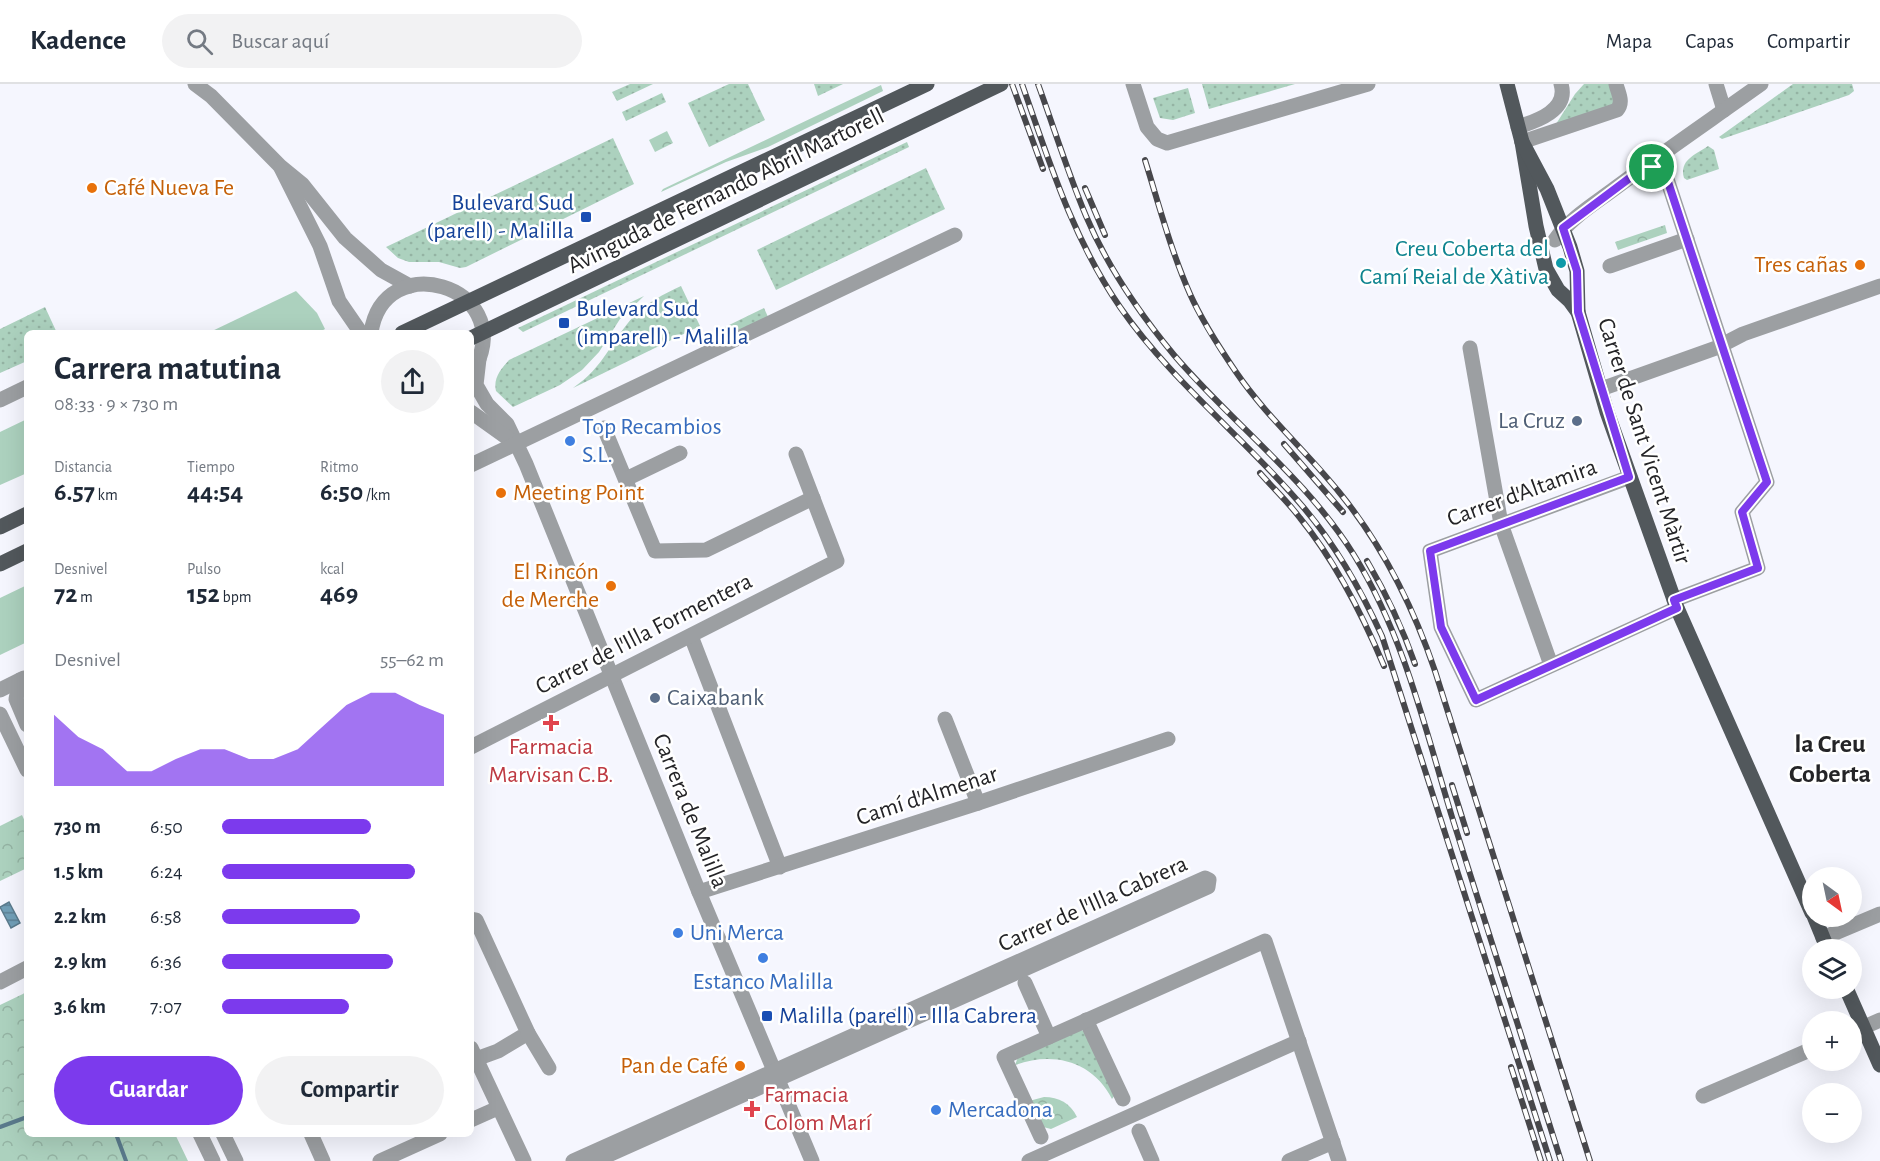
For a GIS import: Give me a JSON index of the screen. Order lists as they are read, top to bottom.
{
  "streets": {
    "main road": ["Avinguda de Fernando Abril Martorell", "Carrer de Sant Vicent Màrtir"],
    "street": [
      "Carrer d'Altamira",
      "Carrer de l'Illa Formentera",
      "Camí d'Almenar",
      "Carrera de Malilla",
      "Carrer de l'Illa Cabrera"
    ]
  },
  "crossings": [
    ["Carrer de Sant Vicent Màrtir", "Carrer d'Altamira"],
    ["Carrer de l'Illa Formentera", "Carrera de Malilla"],
    ["Camí d'Almenar", "Carrera de Malilla"],
    ["Carrera de Malilla", "Carrer de l'Illa Cabrera"]
  ],
  "districts": ["la Creu Coberta"],
  "places": {
    "other": [
      "Café Nueva Fe",
      "Creu Coberta del Camí Reial de Xàtiva",
      "Tres cañas",
      "La Cruz",
      "Top Recambios S.L.",
      "Meeting Point",
      "El Rincón de Merche",
      "Caixabank",
      "Uni Merca",
      "Estanco Malilla",
      "Pan de Café",
      "Mercadona"
    ],
    "transit": ["Bulevard Sud (parell) - Malilla", "Bulevard Sud (imparell) - Malilla", "Malilla (parell) - Illa Cabrera"],
    "health": ["Farmacia Marvisan C.B.", "Farmacia Colom Marí"]
  },
  "north": "bottom right",
  "page": {
    "header": "Kadence",
    "search": "Buscar aquí",
    "nav": ["Mapa", "Capas", "Compartir"],
    "heading": ["Carrera matutina", "08:33 · 9 × 730 m"],
    "stats": [
      ["Distancia", "6.57 km"],
      ["Tiempo", "44:54"],
      ["Ritmo", "6:50 /km"],
      ["Desnivel", "72 m"],
      ["Pulso", "152 bpm"],
      ["kcal", "469"]
    ],
    "chart": ["Desnivel", "55–62 m"],
    "list": [
      {
        "name": "730 m",
        "note": "6:50"
      },
      {
        "name": "1.5 km",
        "note": "6:24"
      },
      {
        "name": "2.2 km",
        "note": "6:58"
      },
      {
        "name": "2.9 km",
        "note": "6:36"
      },
      {
        "name": "3.6 km",
        "note": "7:07"
      }
    ],
    "map_buttons": ["+", "−"],
    "buttons": ["Guardar", "Compartir"]
  }
}
